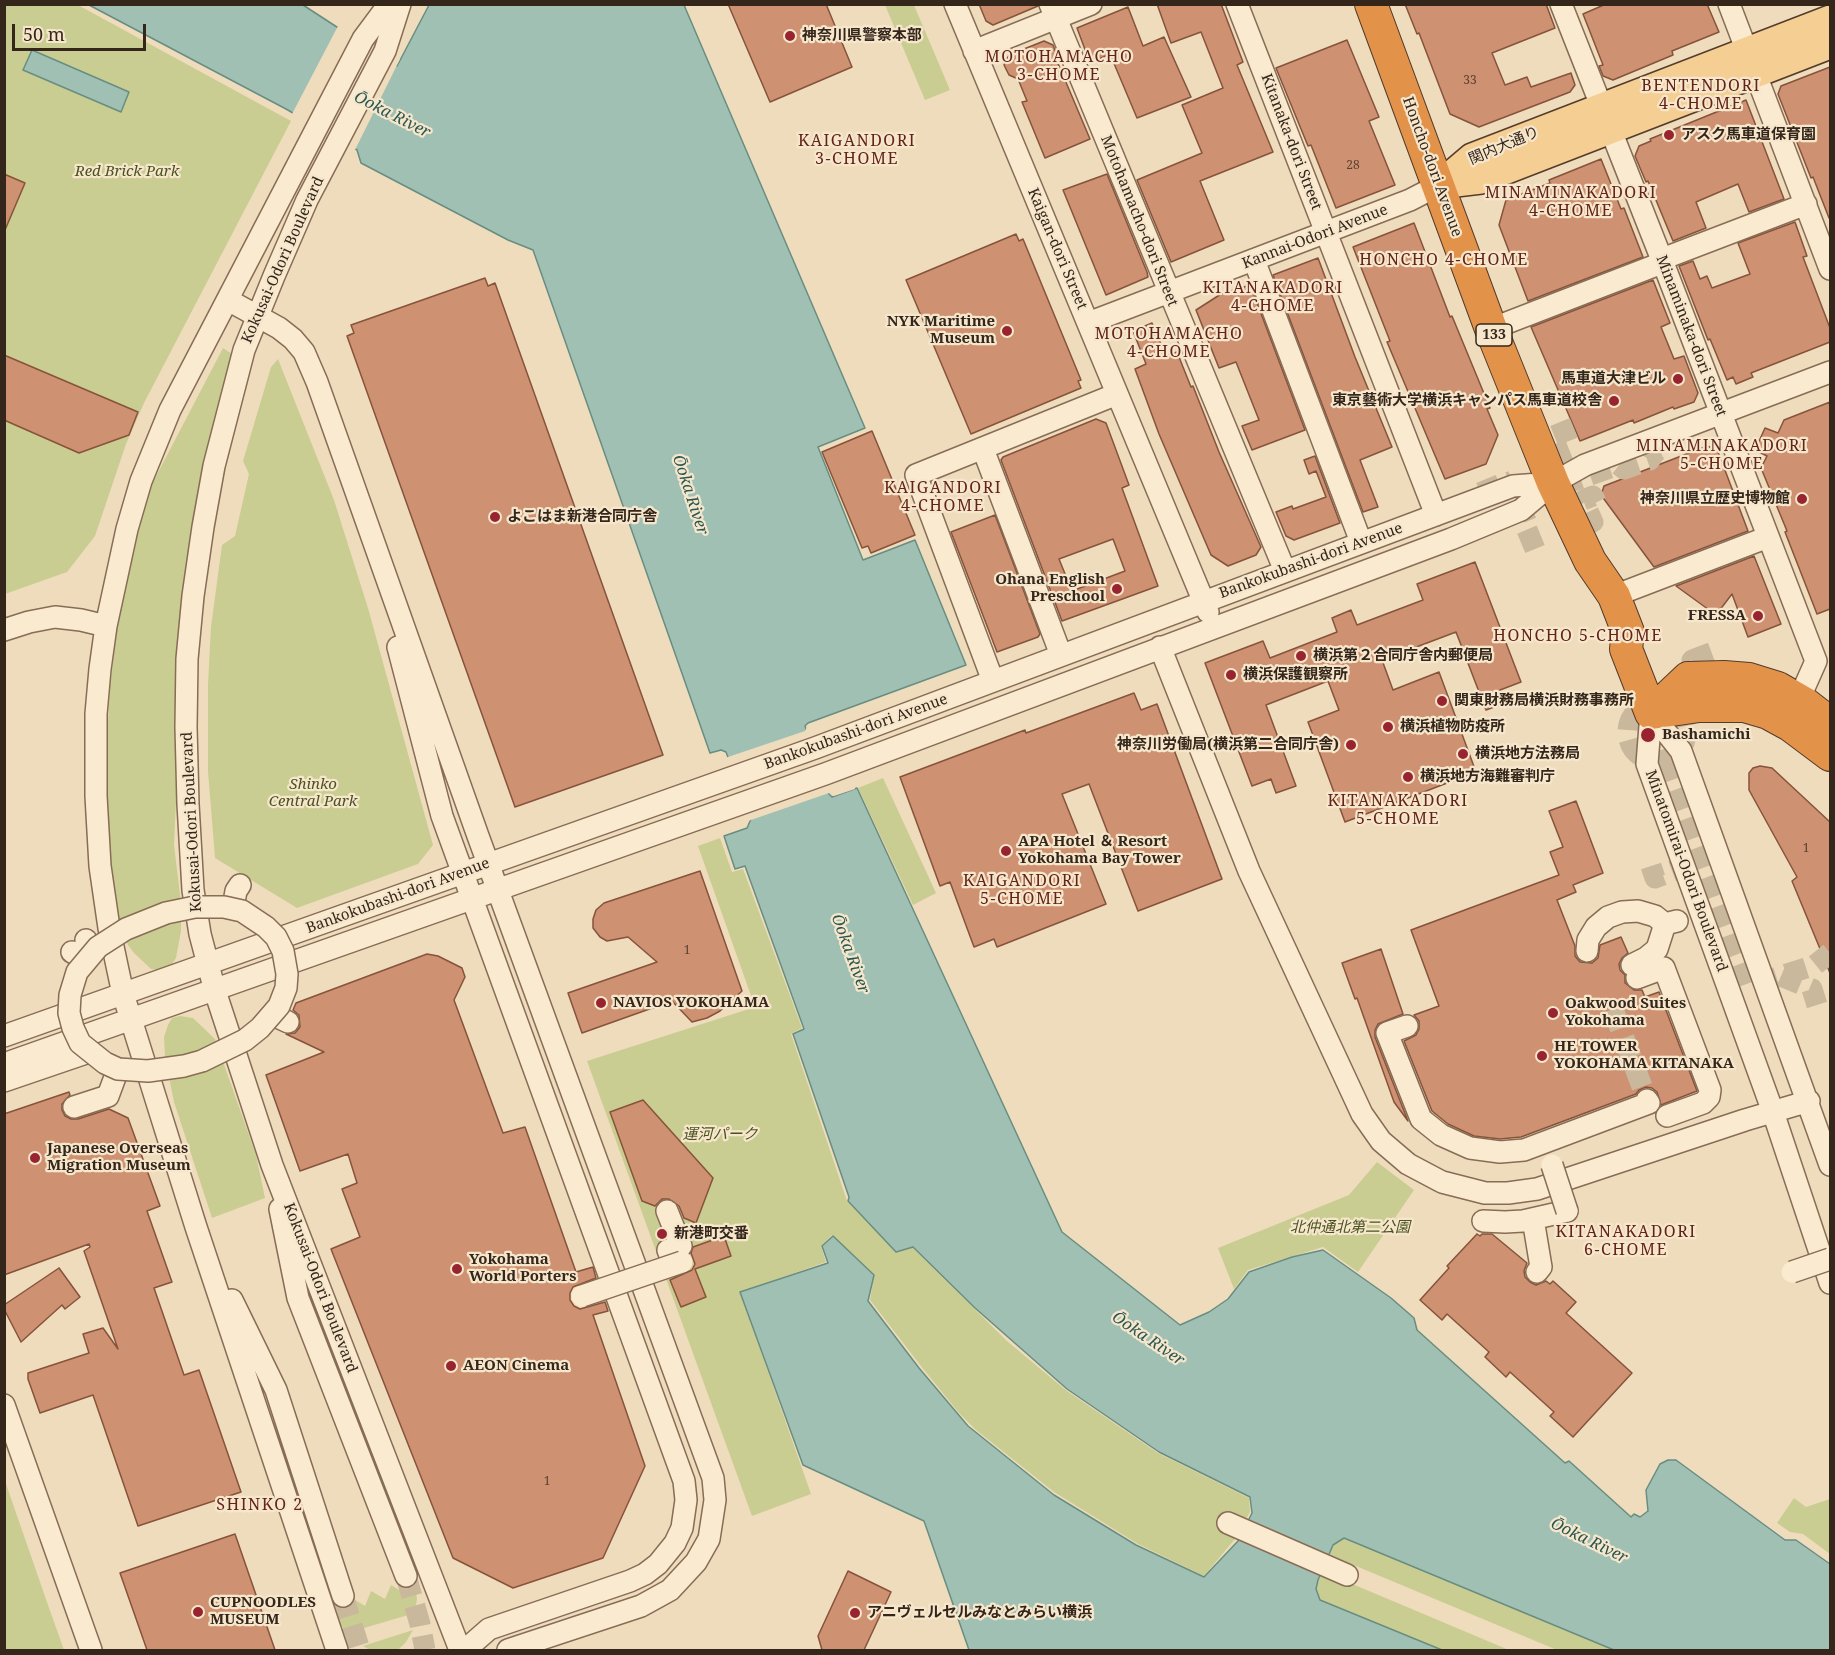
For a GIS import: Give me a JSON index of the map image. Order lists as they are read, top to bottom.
{
  "streets": {
    "highway": ["Honcho-dori Avenue", "133"],
    "main road": ["関内大通り"],
    "street": [
      "Kitanaka-dori Street",
      "Motohamacho-dori Street",
      "Kannai-Odori Avenue",
      "Kaigan-dori Street",
      "Kokusai-Odori Boulevard",
      "Minaminaka-dori Street",
      "Bankokubashi-dori Avenue",
      "Minatomirai-Odori Boulevard"
    ]
  },
  "crossings": [
    ["Kitanaka-dori Street", "Kannai-Odori Avenue"],
    ["Kitanaka-dori Street", "Bankokubashi-dori Avenue"],
    ["関内大通り", "Honcho-dori Avenue"],
    ["関内大通り", "Kannai-Odori Avenue"],
    ["関内大通り", "Minaminaka-dori Street"],
    ["Honcho-dori Avenue", "Kannai-Odori Avenue"],
    ["Honcho-dori Avenue", "Bankokubashi-dori Avenue"],
    ["Honcho-dori Avenue", "Minatomirai-Odori Boulevard"],
    ["Motohamacho-dori Street", "Kannai-Odori Avenue"],
    ["Motohamacho-dori Street", "Bankokubashi-dori Avenue"],
    ["Kannai-Odori Avenue", "Kaigan-dori Street"],
    ["Kaigan-dori Street", "Bankokubashi-dori Avenue"],
    ["Kokusai-Odori Boulevard", "Bankokubashi-dori Avenue"]
  ],
  "districts": [
    "MOTOHAMACHO 3-CHOME",
    "BENTENDORI 4-CHOME",
    "KAIGANDORI 3-CHOME",
    "MINAMINAKADORI 4-CHOME",
    "HONCHO 4-CHOME",
    "KITANAKADORI 4-CHOME",
    "MOTOHAMACHO 4-CHOME",
    "MINAMINAKADORI 5-CHOME",
    "KAIGANDORI 4-CHOME",
    "HONCHO 5-CHOME",
    "KITANAKADORI 5-CHOME",
    "KAIGANDORI 5-CHOME",
    "KITANAKADORI 6-CHOME",
    "SHINKO 2"
  ],
  "water": ["Ōoka River"],
  "parks": [
    "Red Brick Park",
    "Shinko Central Park",
    "運河パーク",
    "北仲通北第二公園"
  ],
  "places": [
    "神奈川県警察本部",
    "アスク馬車道保育園",
    "NYK Maritime Museum",
    "馬車道大津ビル",
    "東京藝術大学横浜キャンパス馬車道校舎",
    "神奈川県立歴史博物館",
    "よこはま新港合同庁舎",
    "Ohana English Preschool",
    "FRESSA",
    "横浜第２合同庁舎内郵便局",
    "横浜保護観察所",
    "関東財務局横浜財務事務所",
    "横浜植物防疫所",
    "Bashamichi",
    "神奈川労働局(横浜第二合同庁舎)",
    "横浜地方法務局",
    "横浜地方海難審判庁",
    "APA Hotel ＆ Resort Yokohama Bay Tower",
    "NAVIOS YOKOHAMA",
    "Oakwood Suites Yokohama",
    "HE TOWER YOKOHAMA KITANAKA",
    "Japanese Overseas Migration Museum",
    "新港町交番",
    "Yokohama World Porters",
    "AEON Cinema",
    "CUPNOODLES MUSEUM",
    "アニヴェルセルみなとみらい横浜"
  ],
  "house_numbers": [
    "33",
    "28",
    "1",
    "1",
    "1"
  ],
  "scale_bar": "50 m"
}
